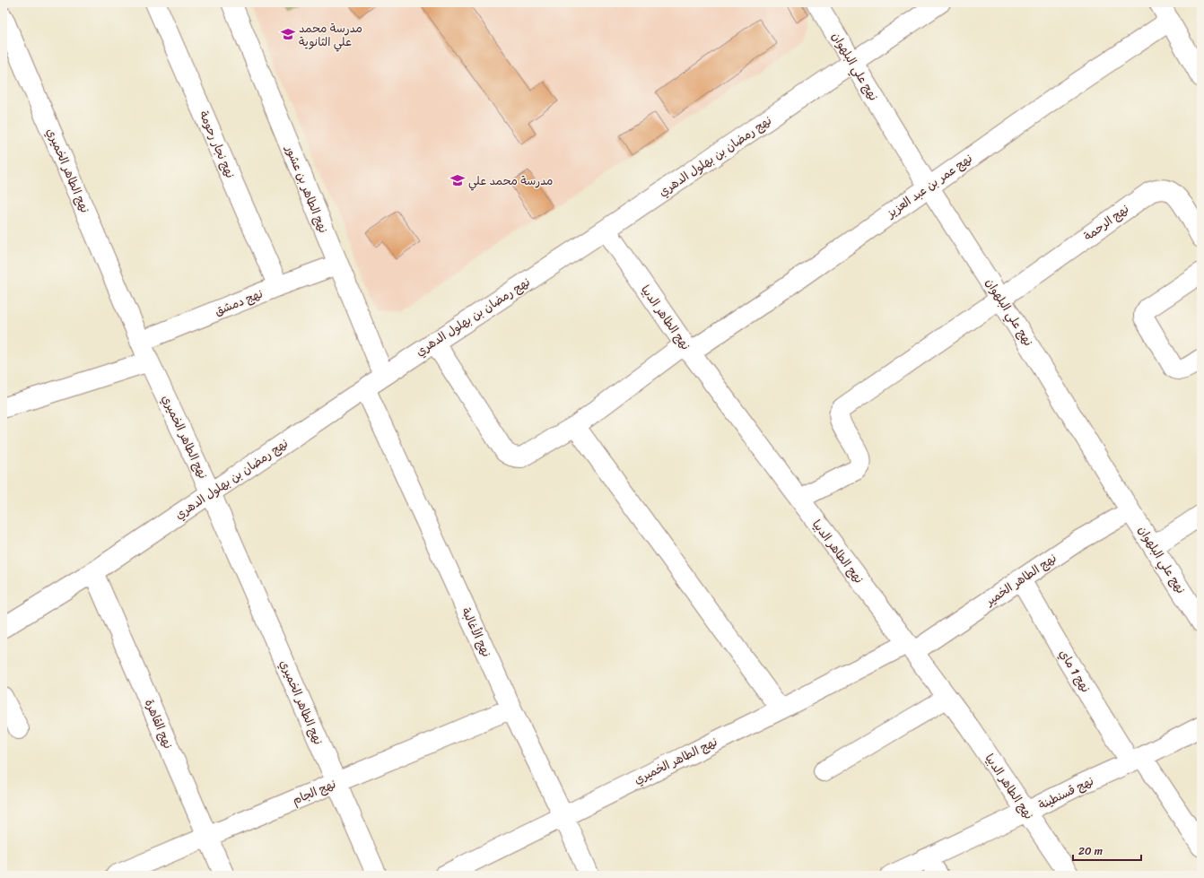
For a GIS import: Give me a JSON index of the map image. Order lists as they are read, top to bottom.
{
  "streets": {
    "street": [
      "نهج علي البلهوان",
      "نهج نجار رحومة",
      "نهج رمضان بن بهلول الدهري",
      "نهج الطاهر الخميري",
      "نهج عمر بن عبد العزيز",
      "نهج الطاهر بن عشور",
      "نهج الرحمة",
      "نهج دمشق",
      "نهج الطاهر الدبيا",
      "نهج الطاهر الخمير",
      "نهج الأغالبة",
      "نهج 1 ماي",
      "نهج القاهرة",
      "نهج الجام",
      "نهج قسنطينة"
    ]
  },
  "crossings": [
    ["نهج علي البلهوان", "نهج رمضان بن بهلول الدهري"],
    ["نهج علي البلهوان", "نهج عمر بن عبد العزيز"],
    ["نهج علي البلهوان", "نهج الرحمة"],
    ["نهج علي البلهوان", "نهج الطاهر الخمير"],
    ["نهج نجار رحومة", "نهج دمشق"],
    ["نهج رمضان بن بهلول الدهري", "نهج الطاهر الخميري"],
    ["نهج رمضان بن بهلول الدهري", "نهج عمر بن عبد العزيز"],
    ["نهج رمضان بن بهلول الدهري", "نهج الطاهر بن عشور"],
    ["نهج رمضان بن بهلول الدهري", "نهج الطاهر الدبيا"],
    ["نهج رمضان بن بهلول الدهري", "نهج الأغالبة"],
    ["نهج رمضان بن بهلول الدهري", "نهج القاهرة"],
    ["نهج الطاهر الخميري", "نهج دمشق"],
    ["نهج الطاهر الخميري", "نهج الطاهر الدبيا"],
    ["نهج الطاهر الخميري", "نهج الطاهر الخمير"],
    ["نهج الطاهر الخميري", "نهج الأغالبة"],
    ["نهج الطاهر الخميري", "نهج الجام"],
    ["نهج عمر بن عبد العزيز", "نهج الطاهر الدبيا"],
    ["نهج الطاهر بن عشور", "نهج دمشق"],
    ["نهج الطاهر الدبيا", "نهج الطاهر الخمير"],
    ["نهج الطاهر الدبيا", "نهج قسنطينة"],
    ["نهج الطاهر الخمير", "نهج 1 ماي"],
    ["نهج الأغالبة", "نهج الجام"],
    ["نهج 1 ماي", "نهج قسنطينة"],
    ["نهج القاهرة", "نهج الجام"]
  ],
  "places": {
    "school or university": ["مدرسة محمد علي الثانوية", "مدرسة محمد علي"]
  },
  "scale_bar": "20 m"
}
